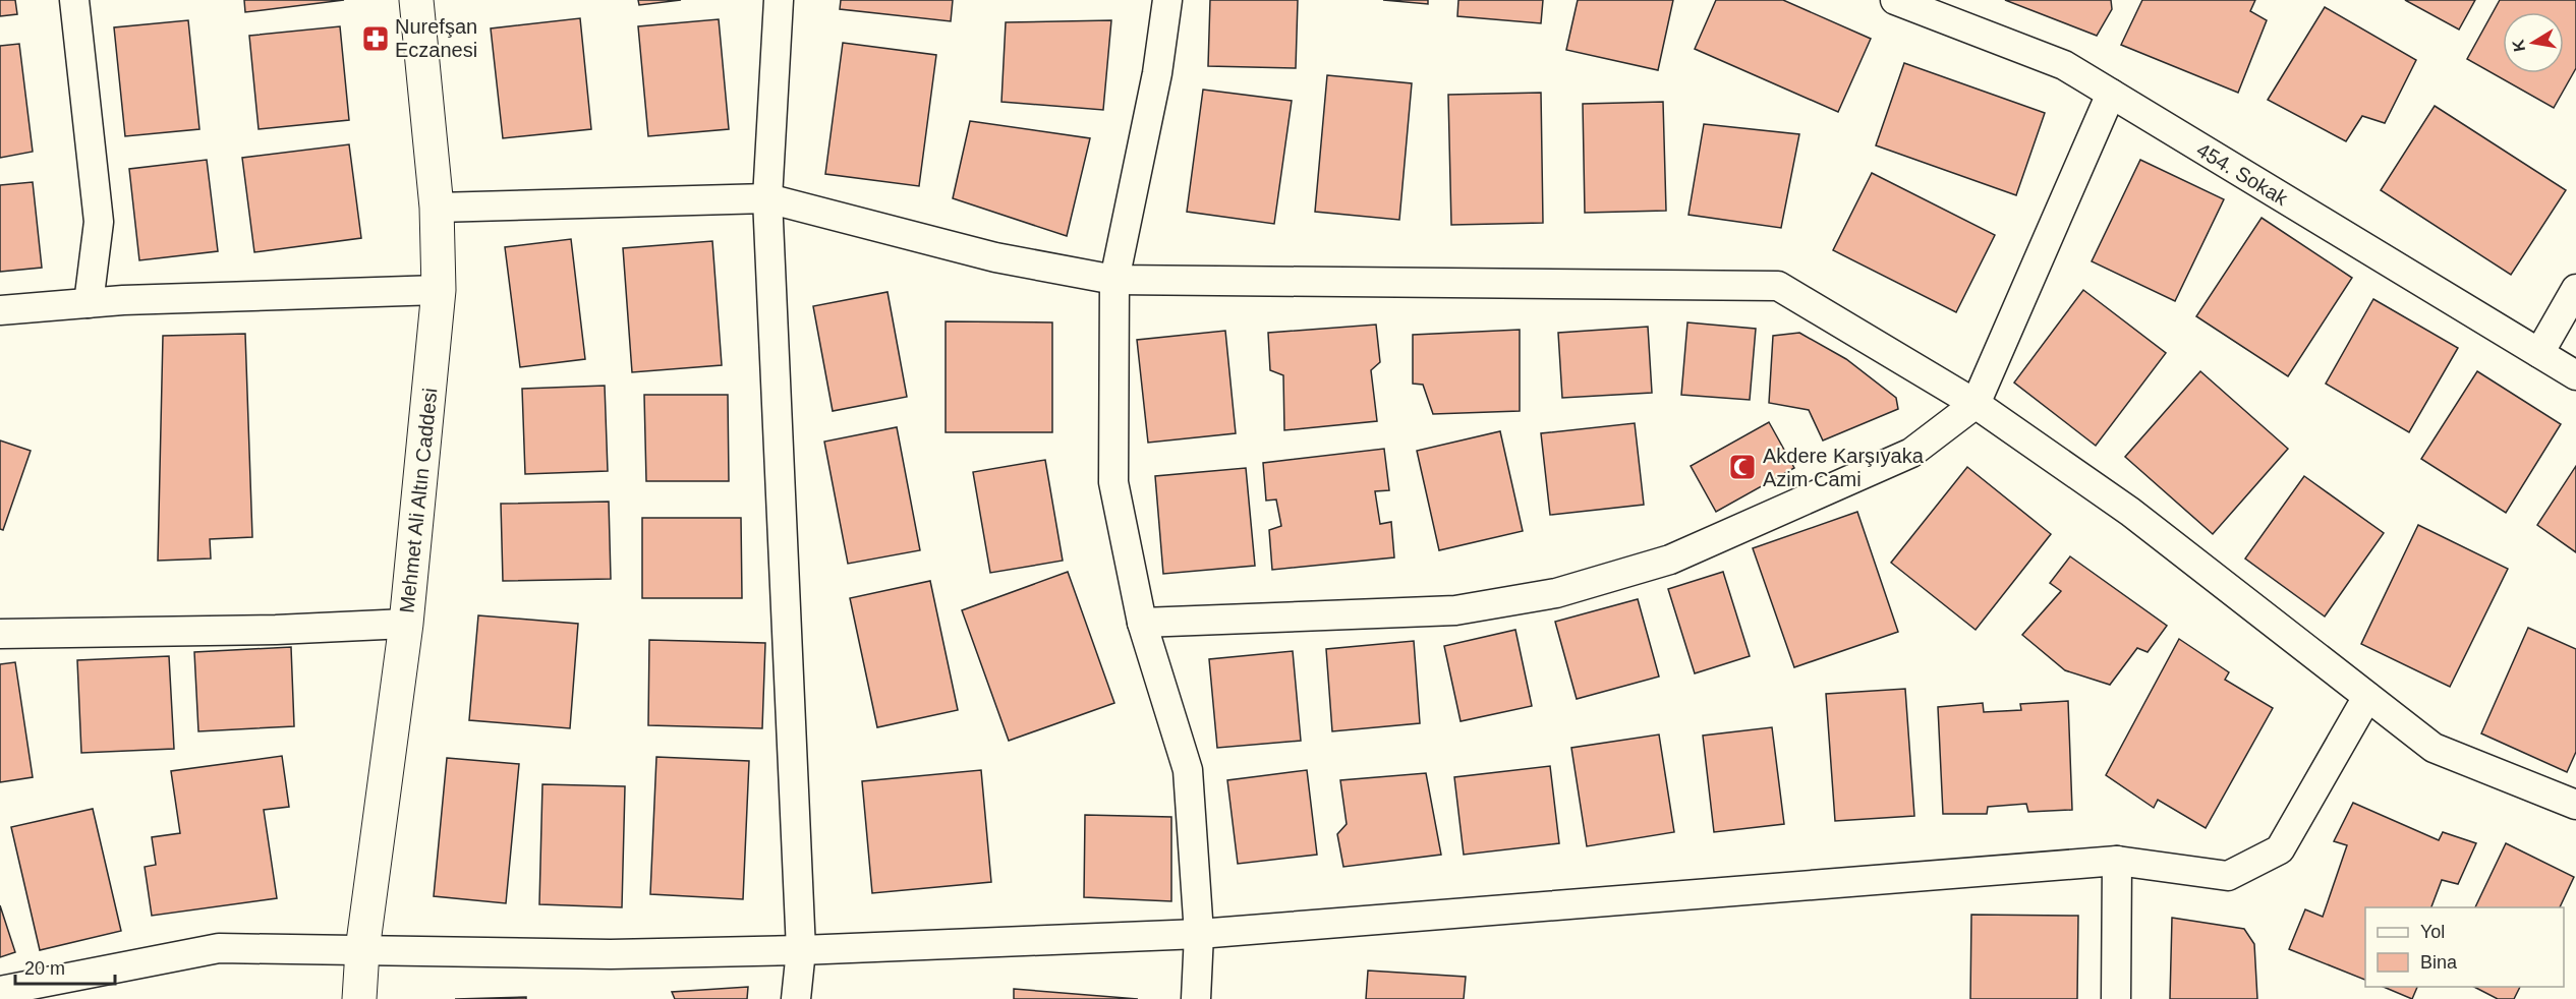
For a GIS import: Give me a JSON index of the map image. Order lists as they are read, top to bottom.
{
  "streets": {
    "street": ["454. Sokak", "Mehmet Ali Altın Caddesi"]
  },
  "places": {
    "pharmacy": ["Nurefşan Eczanesi"],
    "mosque": ["Akdere Karşıyaka Azim Cami"]
  },
  "legend": ["Yol", "Bina"],
  "scale_bar": "20 m",
  "north": "left"
}
